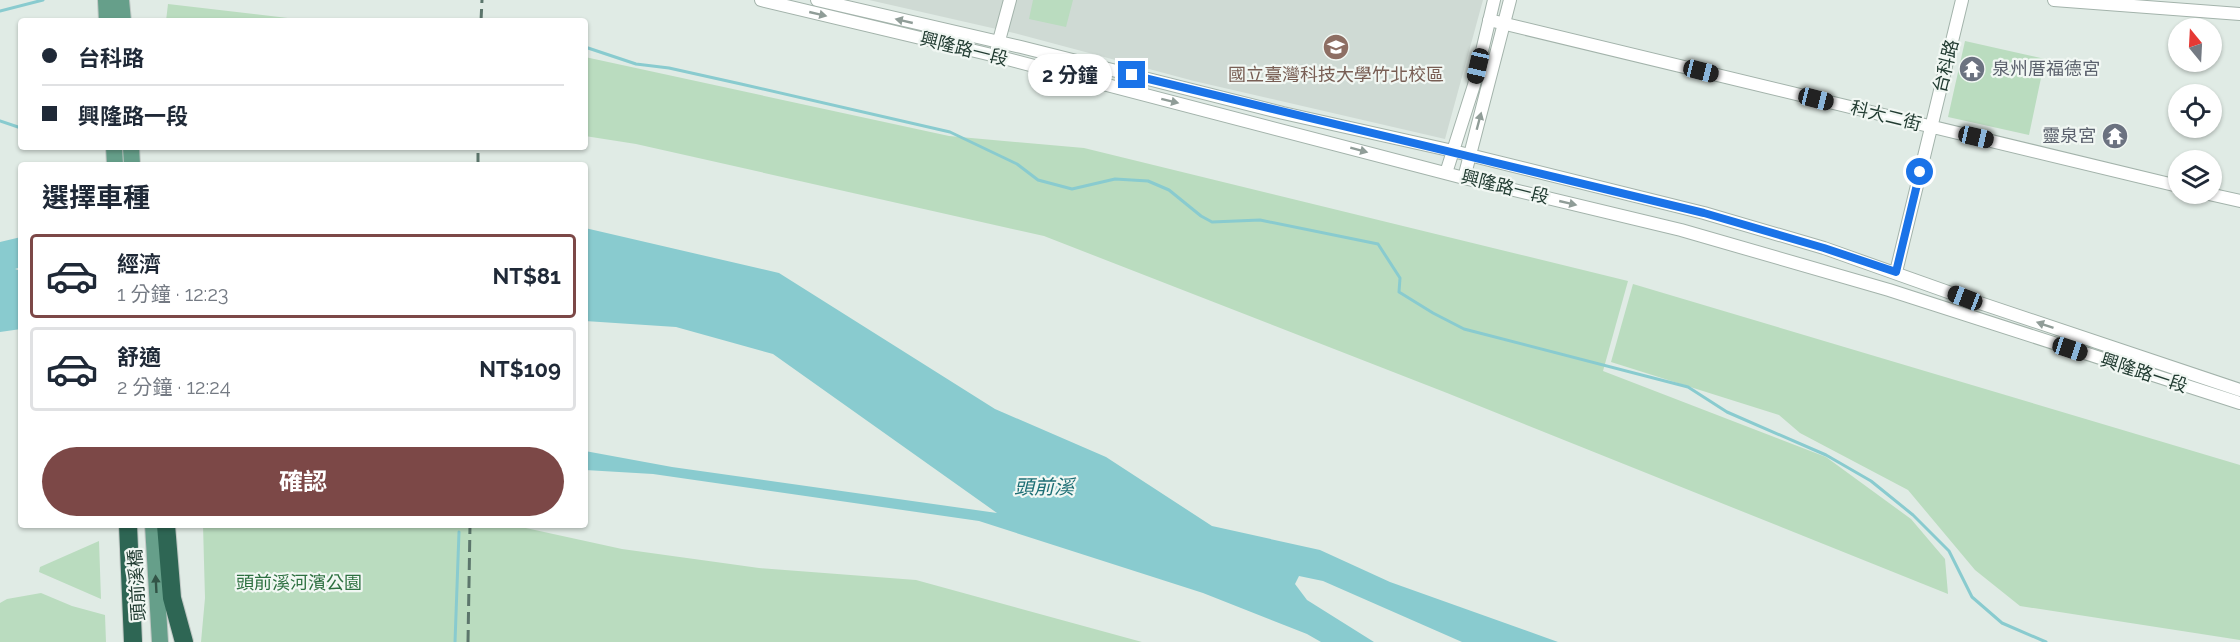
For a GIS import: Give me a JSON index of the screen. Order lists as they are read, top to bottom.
{
  "streets": {
    "main road": ["頭前溪橋"],
    "street": ["興隆路一段", "台科路", "科大二街"]
  },
  "crossings": [
    ["興隆路一段", "台科路"],
    ["台科路", "科大二街"]
  ],
  "water": ["頭前溪"],
  "parks": ["頭前溪河濱公園"],
  "places": {
    "school or university": ["國立臺灣科技大學竹北校區"],
    "temple": ["泉州厝福德宮", "靈泉宮"]
  },
  "north": "top",
  "page": {
    "banner": ["台科路", "興隆路一段"],
    "bubble": "2 分鐘",
    "heading": "選擇車種",
    "list": [
      {
        "name": "經濟",
        "note": "1 分鐘 · 12:23",
        "value": "NT$81"
      },
      {
        "name": "舒適",
        "note": "2 分鐘 · 12:24",
        "value": "NT$109"
      }
    ],
    "buttons": "確認"
  }
}
